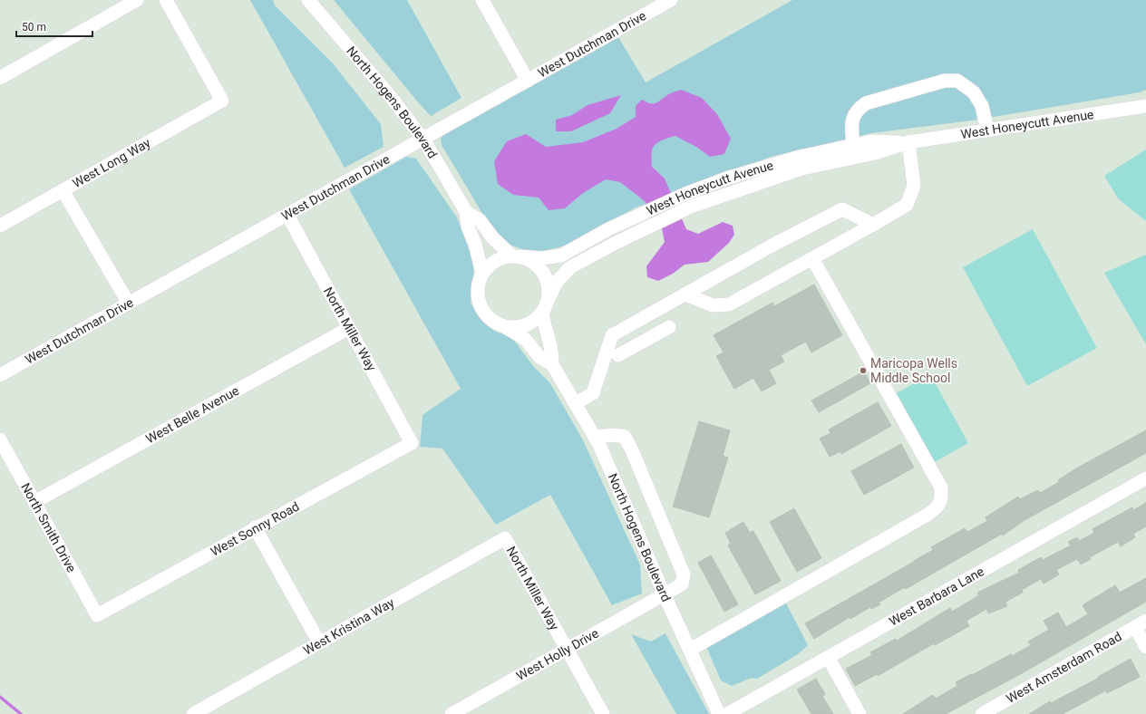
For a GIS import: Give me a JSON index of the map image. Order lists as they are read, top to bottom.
{
  "streets": {
    "street": [
      "West Dutchman Drive",
      "North Hogens Boulevard",
      "West Honeycutt Avenue",
      "West Long Way",
      "North Miller Way",
      "West Belle Avenue",
      "North Smith Drive",
      "West Sonny Road",
      "West Barbara Lane",
      "West Kristina Way",
      "West Holly Drive",
      "West Amsterdam Road"
    ]
  },
  "crossings": [
    ["West Dutchman Drive", "North Hogens Boulevard"],
    ["West Dutchman Drive", "North Miller Way"],
    ["North Hogens Boulevard", "West Honeycutt Avenue"],
    ["North Hogens Boulevard", "West Holly Drive"],
    ["North Miller Way", "West Belle Avenue"],
    ["North Miller Way", "West Sonny Road"],
    ["North Miller Way", "West Kristina Way"],
    ["North Miller Way", "West Holly Drive"],
    ["West Belle Avenue", "North Smith Drive"],
    ["North Smith Drive", "West Sonny Road"]
  ],
  "places": ["Maricopa Wells Middle School"],
  "scale_bar": "50 m"
}
